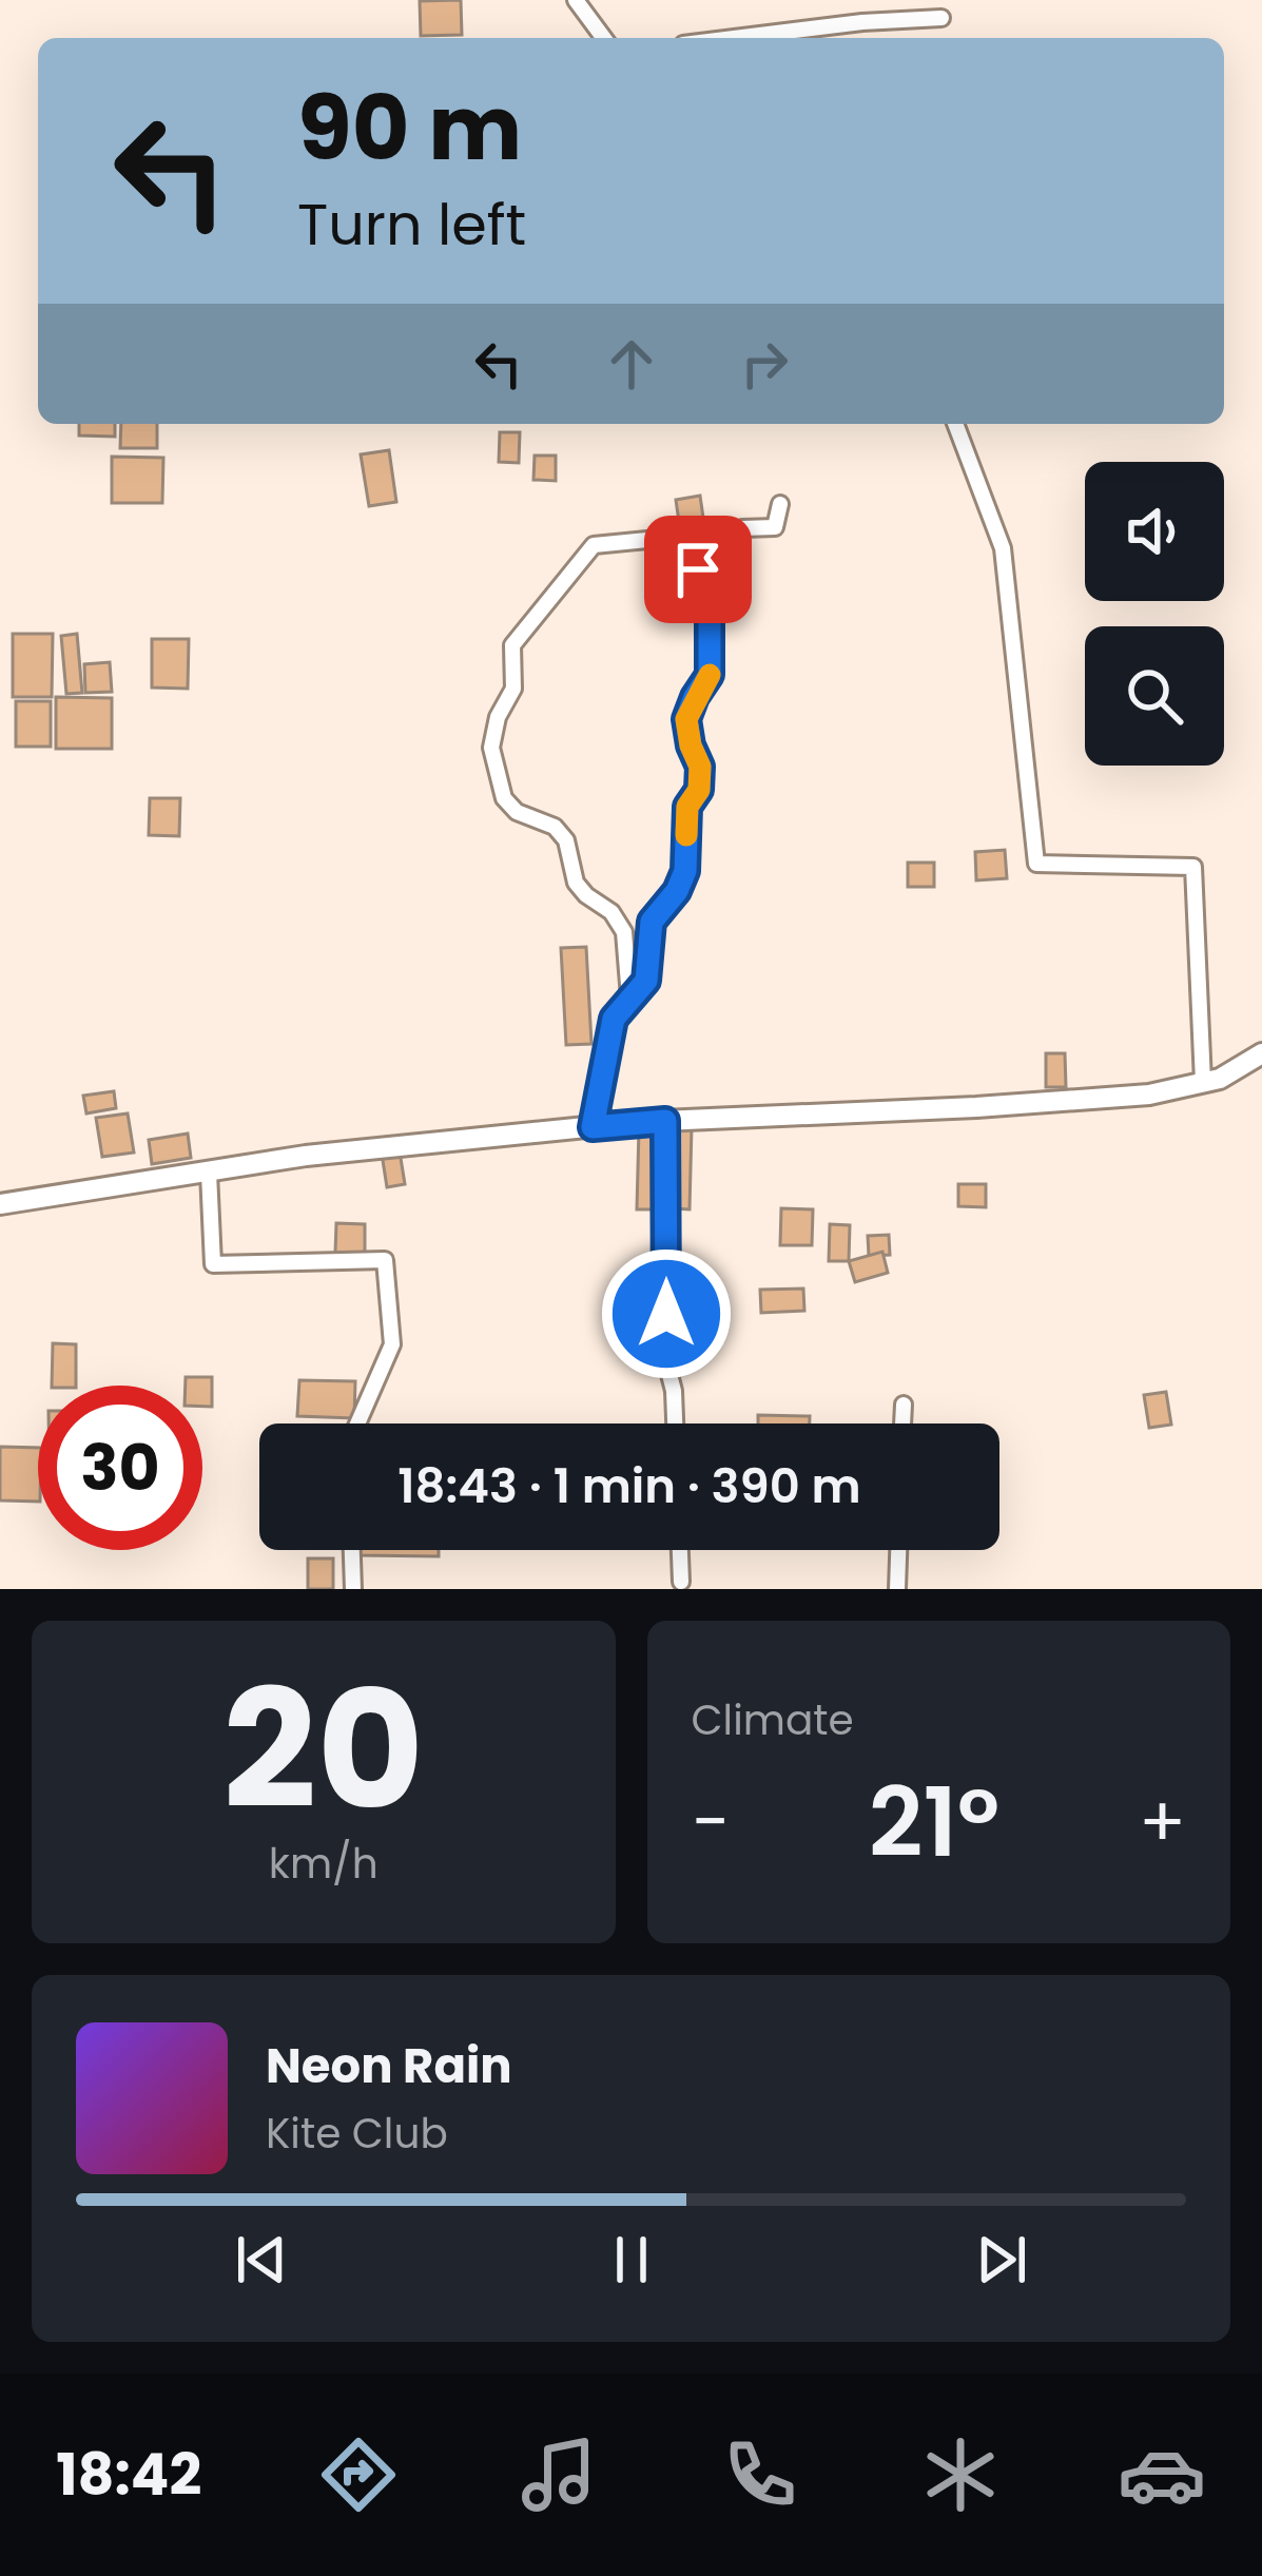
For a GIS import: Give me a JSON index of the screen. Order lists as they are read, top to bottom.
{
  "page": {
    "turn": ["90 m", "Turn left"],
    "limit": "30",
    "trip": "18:43 · 1 min · 390 m",
    "tile": [
      ["20", "km/h"],
      "Climate"
    ],
    "heat": ["−", "21°", "+"],
    "song": ["Neon Rain", "Kite Club"],
    "tabs": "18:42"
  }
}
